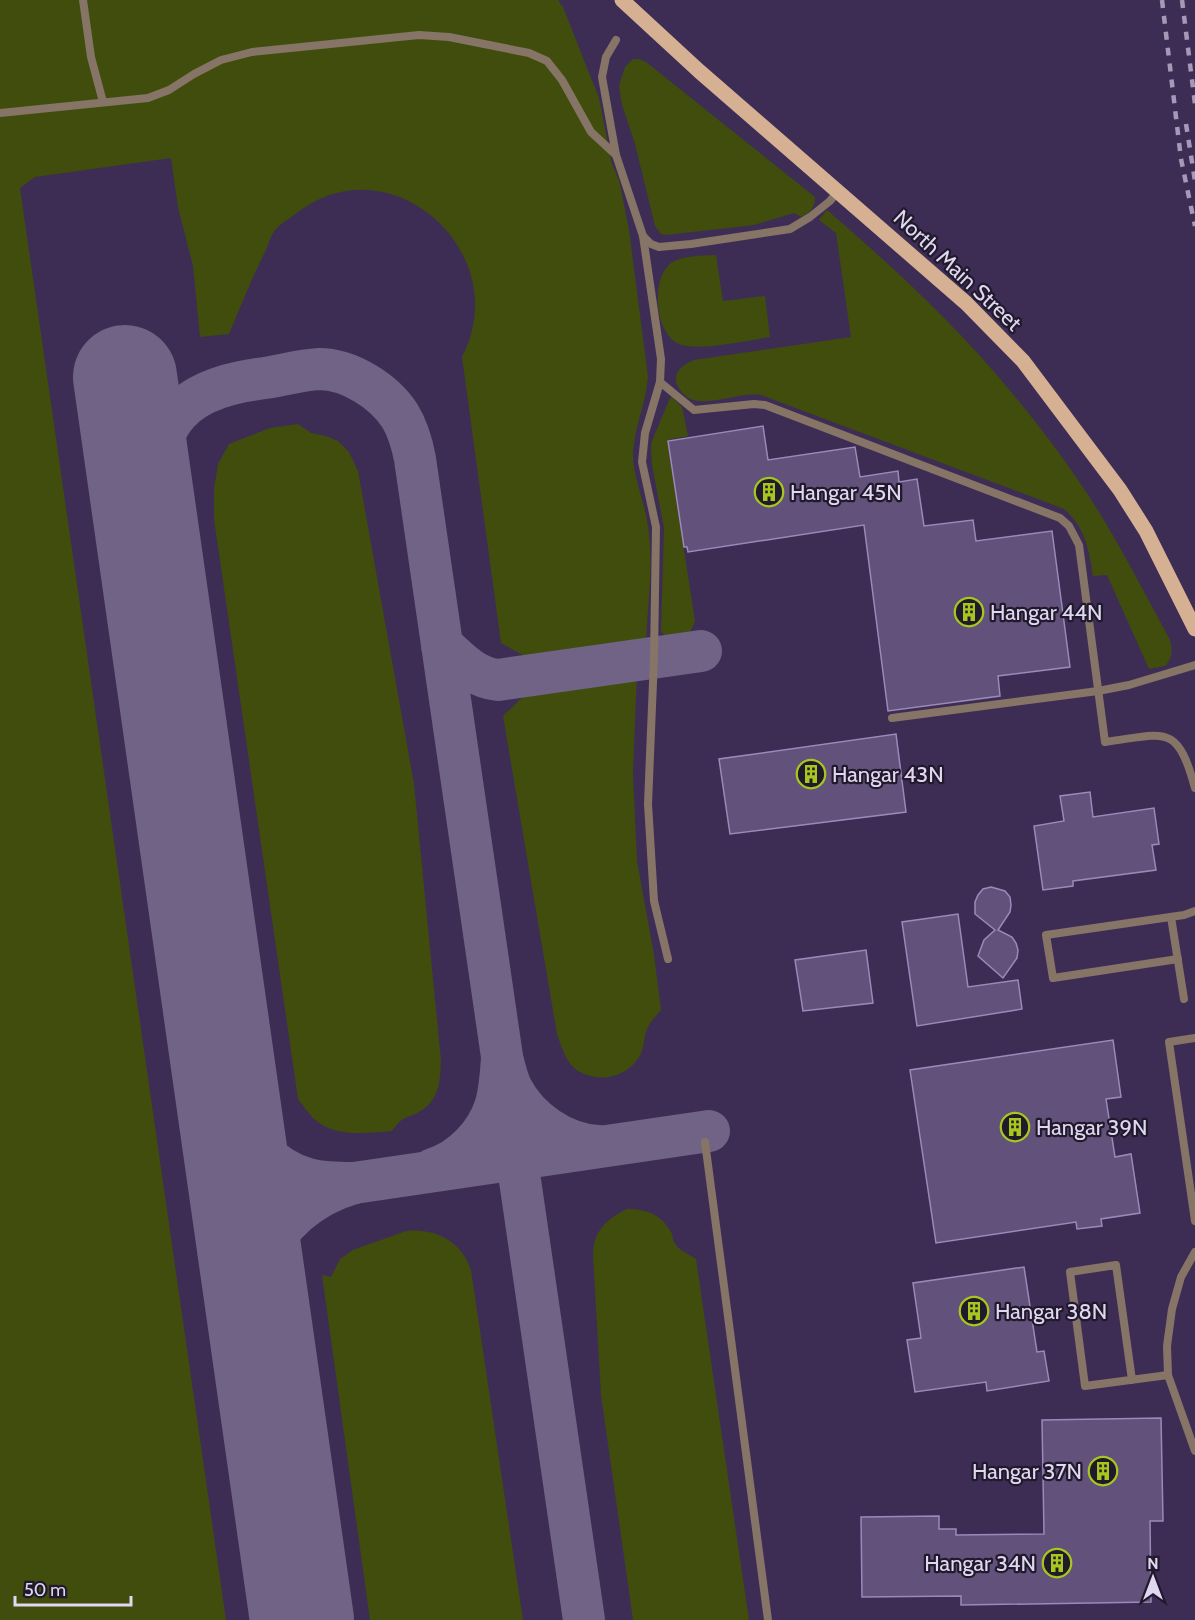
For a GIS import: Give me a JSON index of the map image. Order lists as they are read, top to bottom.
{
  "streets": {
    "main road": ["North Main Street"]
  },
  "places": {
    "building": [
      "Hangar 45N",
      "Hangar 44N",
      "Hangar 43N",
      "Hangar 39N",
      "Hangar 38N",
      "Hangar 37N",
      "Hangar 34N"
    ]
  },
  "scale_bar": "50 m",
  "north": "top"
}
